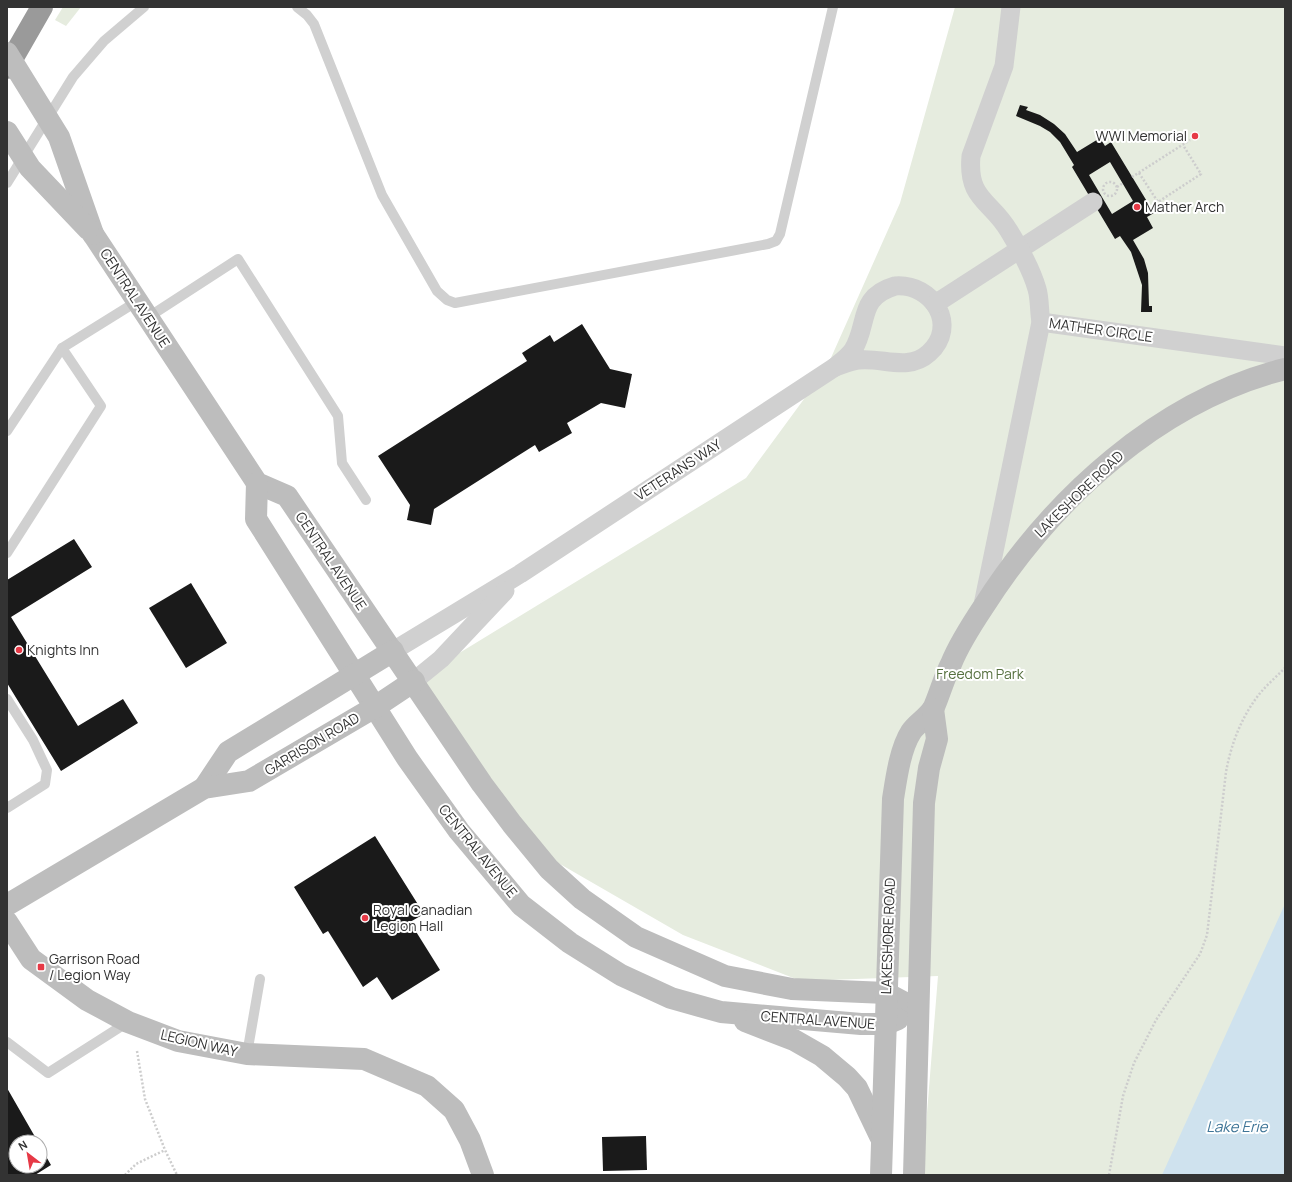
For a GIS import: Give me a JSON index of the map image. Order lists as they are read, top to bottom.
{
  "streets": {
    "main road": [
      "CENTRAL AVENUE",
      "LAKESHORE ROAD",
      "GARRISON ROAD",
      "LEGION WAY"
    ],
    "street": ["MATHER CIRCLE", "VETERANS WAY"]
  },
  "crossings": [
    ["CENTRAL AVENUE", "VETERANS WAY"],
    ["CENTRAL AVENUE", "LAKESHORE ROAD"],
    ["CENTRAL AVENUE", "GARRISON ROAD"],
    ["MATHER CIRCLE", "LAKESHORE ROAD"],
    ["VETERANS WAY", "GARRISON ROAD"]
  ],
  "water": ["Lake Erie"],
  "parks": ["Freedom Park"],
  "places": {
    "other": [
      "WWI Memorial",
      "Mather Arch",
      "Knights Inn",
      "Royal Canadian Legion Hall"
    ],
    "transit": ["Garrison Road / Legion Way"]
  },
  "north": "top left"
}
